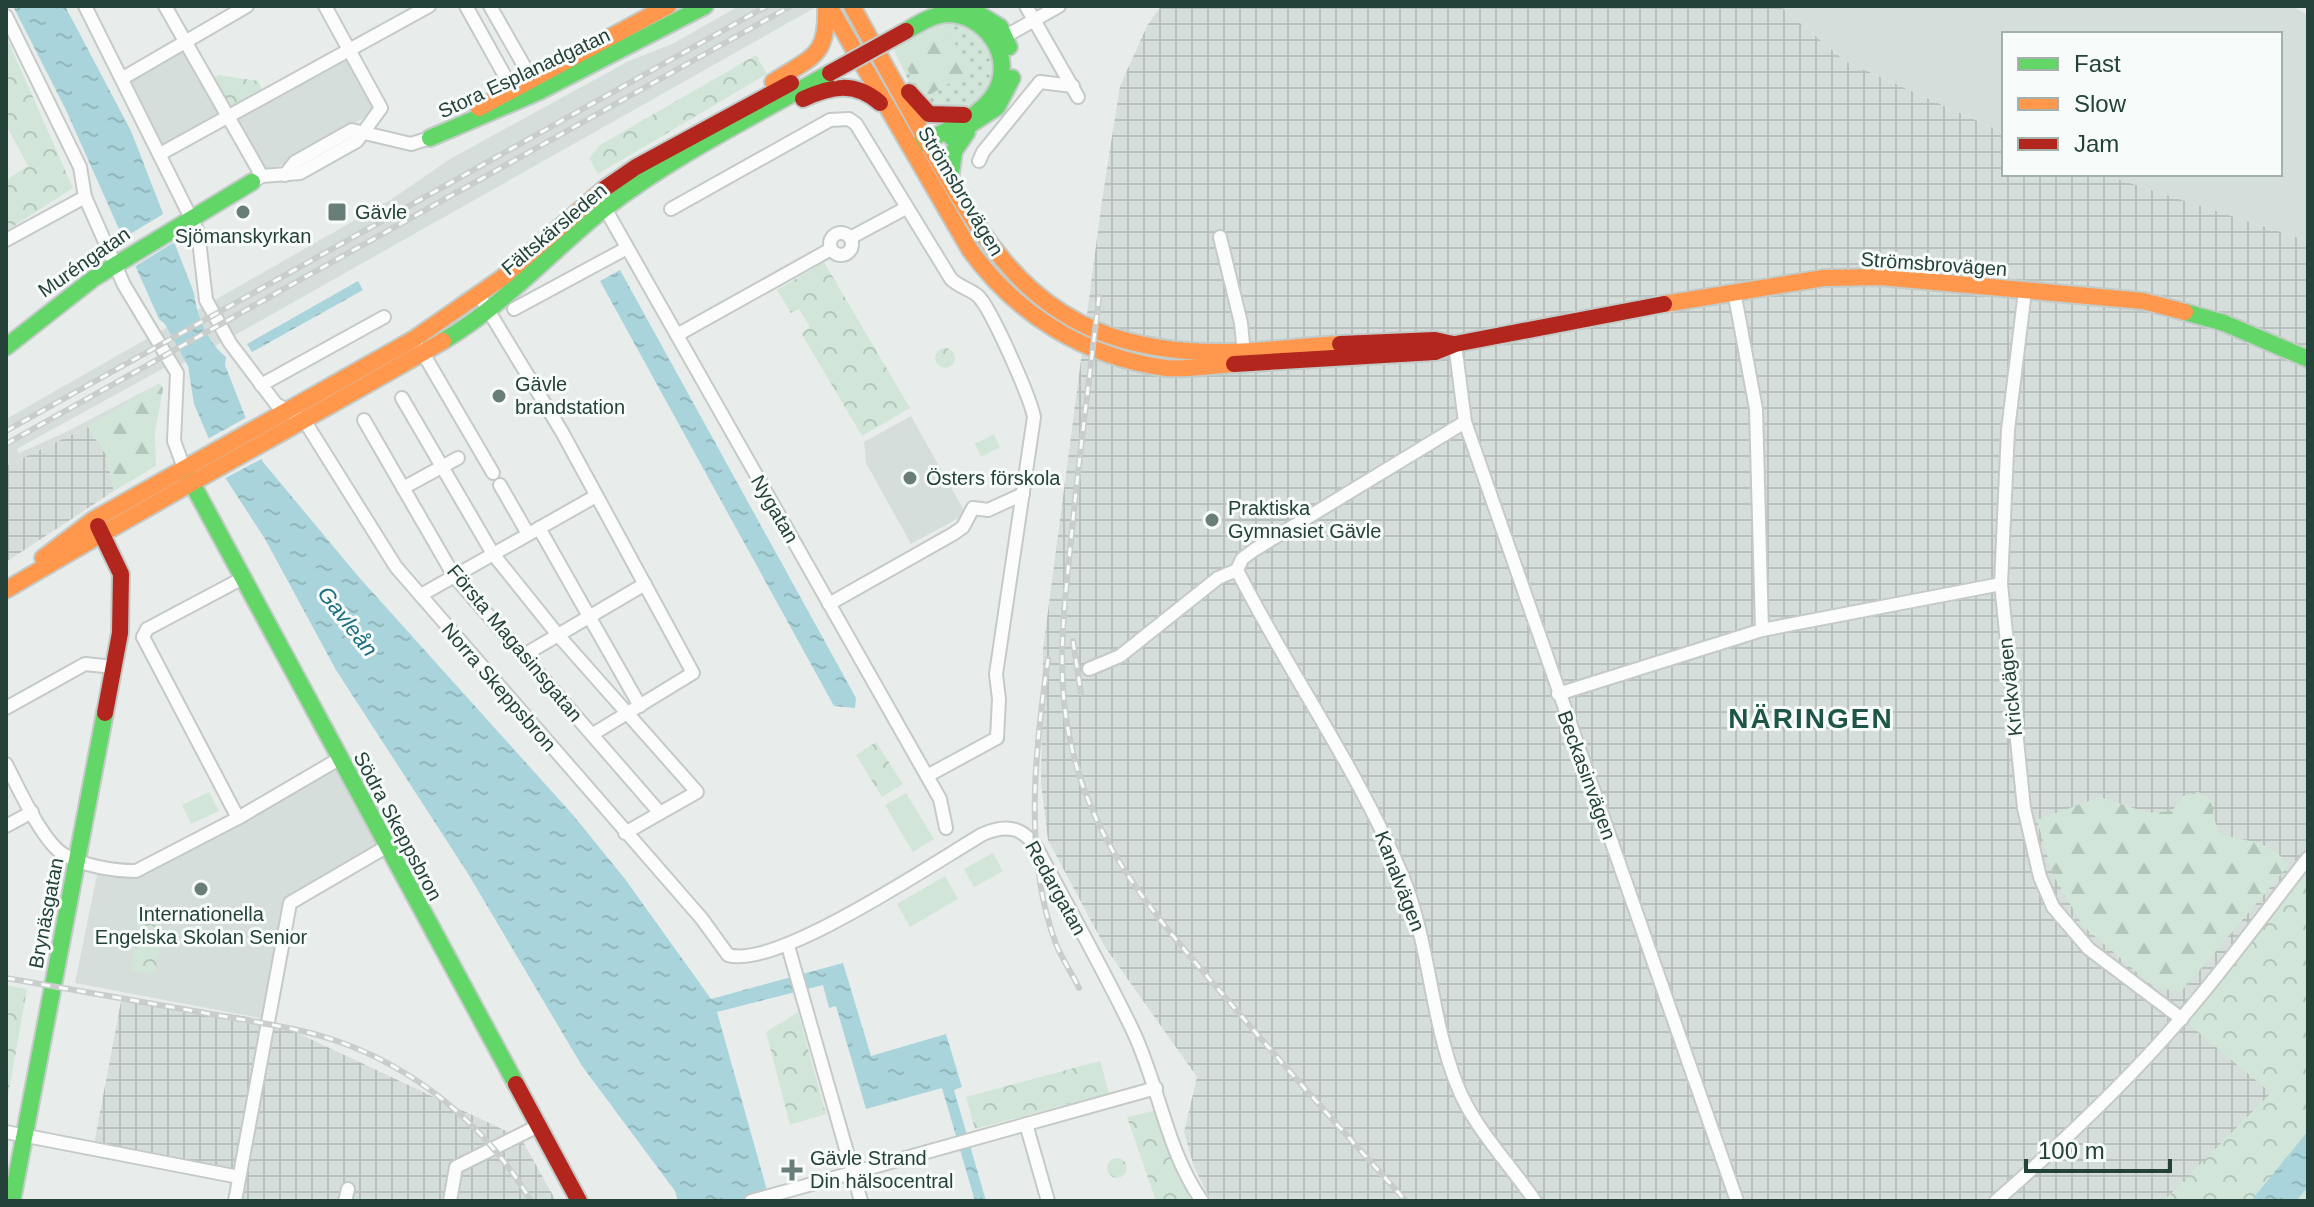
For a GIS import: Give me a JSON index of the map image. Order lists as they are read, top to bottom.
{
  "streets": {
    "main road": [
      "Stora Esplanadgatan",
      "Strömsbrovägen",
      "Fältskärsleden",
      "Muréngatan",
      "Södra Skeppsbron",
      "Brynäsgatan"
    ],
    "street": [
      "Nygatan",
      "Första Magasinsgatan",
      "Norra Skeppsbron",
      "Krickvägen",
      "Beckasinvägen",
      "Kanalvägen",
      "Redargatan"
    ]
  },
  "crossings": [
    ["Strömsbrovägen", "Krickvägen"],
    ["Strömsbrovägen", "Beckasinvägen"],
    ["Fältskärsleden", "Nygatan"],
    ["Fältskärsleden", "Norra Skeppsbron"],
    ["Fältskärsleden", "Södra Skeppsbron"],
    ["Fältskärsleden", "Brynäsgatan"],
    ["Norra Skeppsbron", "Redargatan"]
  ],
  "districts": ["NÄRINGEN"],
  "water": ["Gavleån"],
  "places": {
    "other": [
      "Sjömanskyrkan",
      "Gävle brandstation",
      "Östers förskola",
      "Praktiska Gymnasiet Gävle",
      "Internationella Engelska Skolan Senior"
    ],
    "transit": ["Gävle"],
    "health": ["Gävle Strand Din hälsocentral"]
  },
  "legend": ["Fast", "Slow", "Jam"],
  "scale_bar": "100 m"
}
